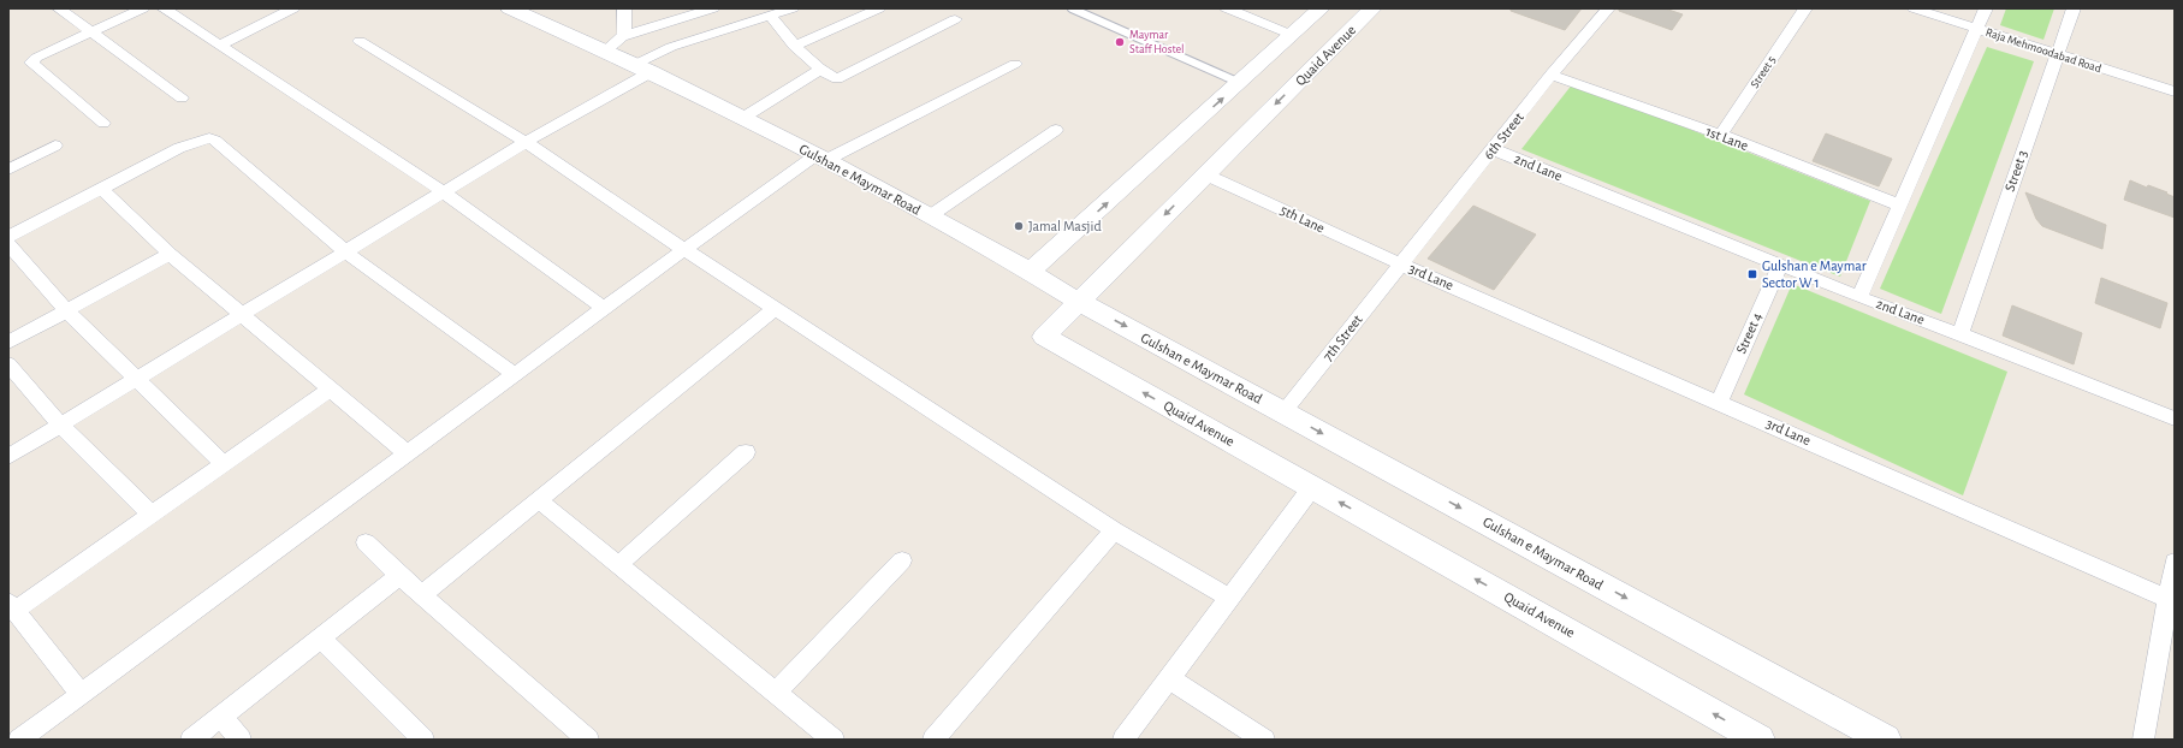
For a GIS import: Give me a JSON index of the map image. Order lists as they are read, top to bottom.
{
  "streets": {
    "main road": ["Quaid Avenue", "Gulshan e Maymar Road"],
    "street": [
      "Raja Mehmoodabad Road",
      "Street 5",
      "6th Street",
      "1st Lane",
      "2nd Lane",
      "Street 3",
      "5th Lane",
      "3rd Lane",
      "Street 4",
      "7th Street"
    ]
  },
  "crossings": [
    ["Raja Mehmoodabad Road", "Street 3"],
    ["Quaid Avenue", "Gulshan e Maymar Road"],
    ["Quaid Avenue", "5th Lane"],
    ["Street 5", "1st Lane"],
    ["6th Street", "1st Lane"],
    ["6th Street", "2nd Lane"],
    ["6th Street", "5th Lane"],
    ["6th Street", "3rd Lane"],
    ["6th Street", "7th Street"],
    ["2nd Lane", "Street 3"],
    ["2nd Lane", "Street 4"],
    ["Gulshan e Maymar Road", "7th Street"],
    ["5th Lane", "3rd Lane"],
    ["5th Lane", "7th Street"],
    ["3rd Lane", "Street 4"],
    ["3rd Lane", "7th Street"]
  ],
  "one_way": ["Gulshan e Maymar Road"],
  "places": {
    "other": ["Maymar Staff Hostel", "Jamal Masjid"],
    "transit": ["Gulshan e Maymar Sector W 1"]
  }
}
